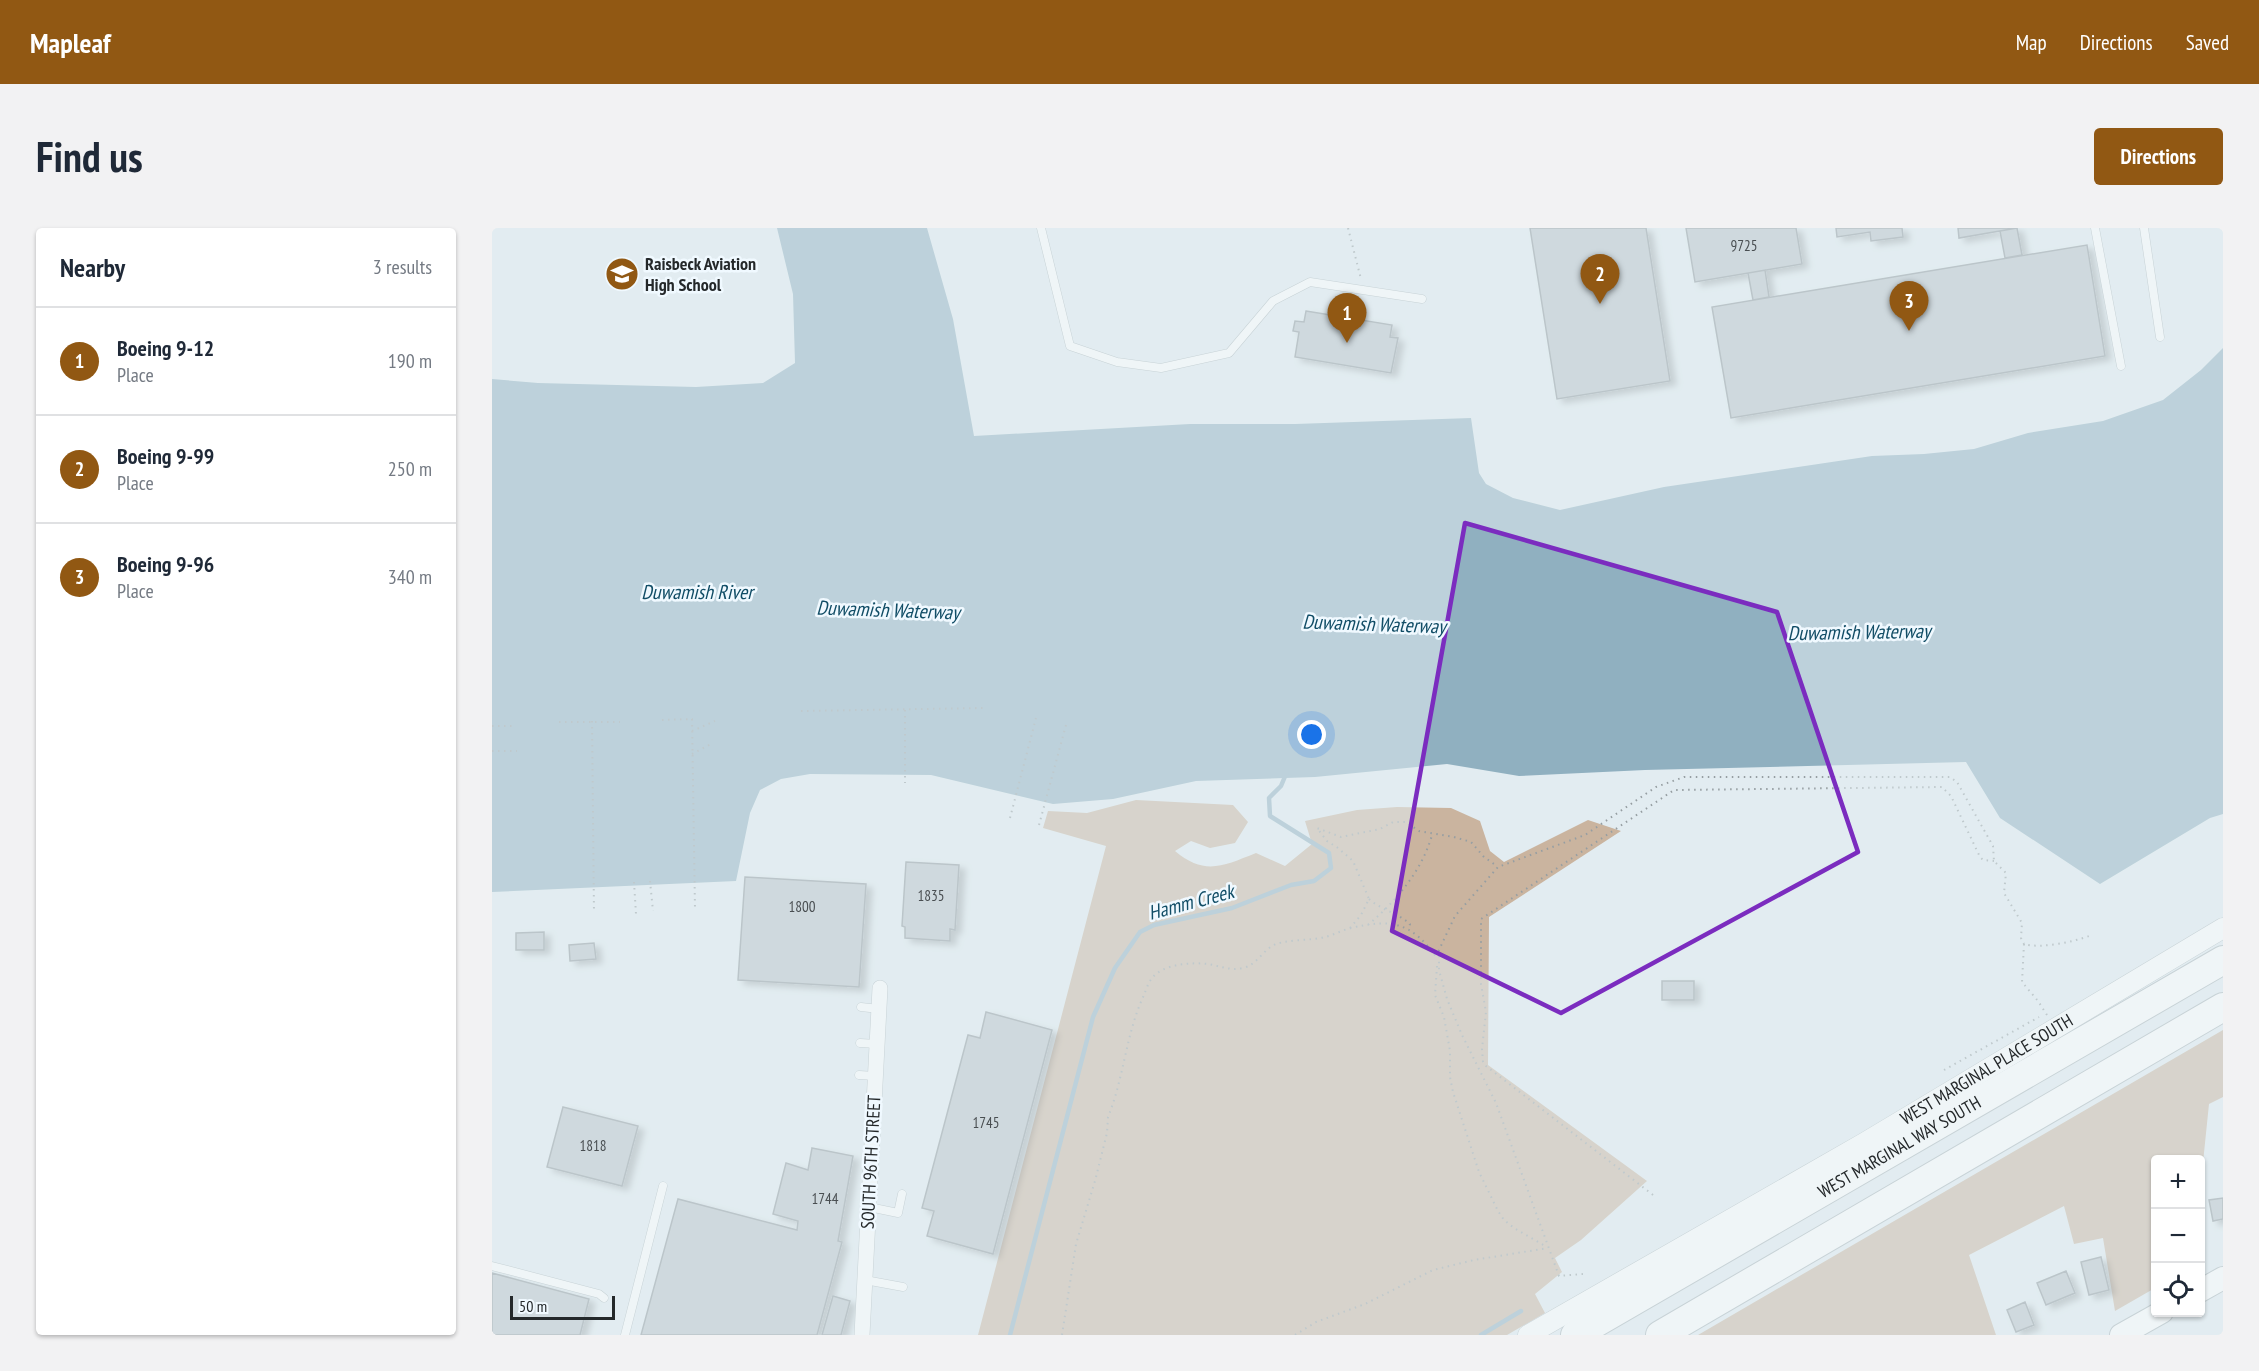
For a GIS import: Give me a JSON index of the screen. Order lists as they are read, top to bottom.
{
  "streets": {
    "highway": ["WEST MARGINAL WAY SOUTH"],
    "street": ["WEST MARGINAL PLACE SOUTH", "SOUTH 96TH STREET"]
  },
  "water": ["Duwamish River", "Duwamish Waterway", "Hamm Creek"],
  "places": {
    "school or university": ["Raisbeck Aviation High School"]
  },
  "house_numbers": [
    "9725",
    "1835",
    "1800",
    "1745",
    "1818",
    "1744"
  ],
  "scale_bar": "50 m",
  "page": {
    "header": "Mapleaf",
    "nav": ["Map", "Directions", "Saved"],
    "buttons": "Directions",
    "title": "Find us",
    "heading": ["Nearby", "3 results"],
    "pins": ["2", "3", "1"],
    "list": [
      {
        "mark": "1",
        "name": "Boeing 9-12",
        "note": "Place",
        "value": "190 m"
      },
      {
        "mark": "2",
        "name": "Boeing 9-99",
        "note": "Place",
        "value": "250 m"
      },
      {
        "mark": "3",
        "name": "Boeing 9-96",
        "note": "Place",
        "value": "340 m"
      }
    ],
    "map_buttons": ["+", "−"],
    "scale": "50 m"
  }
}
